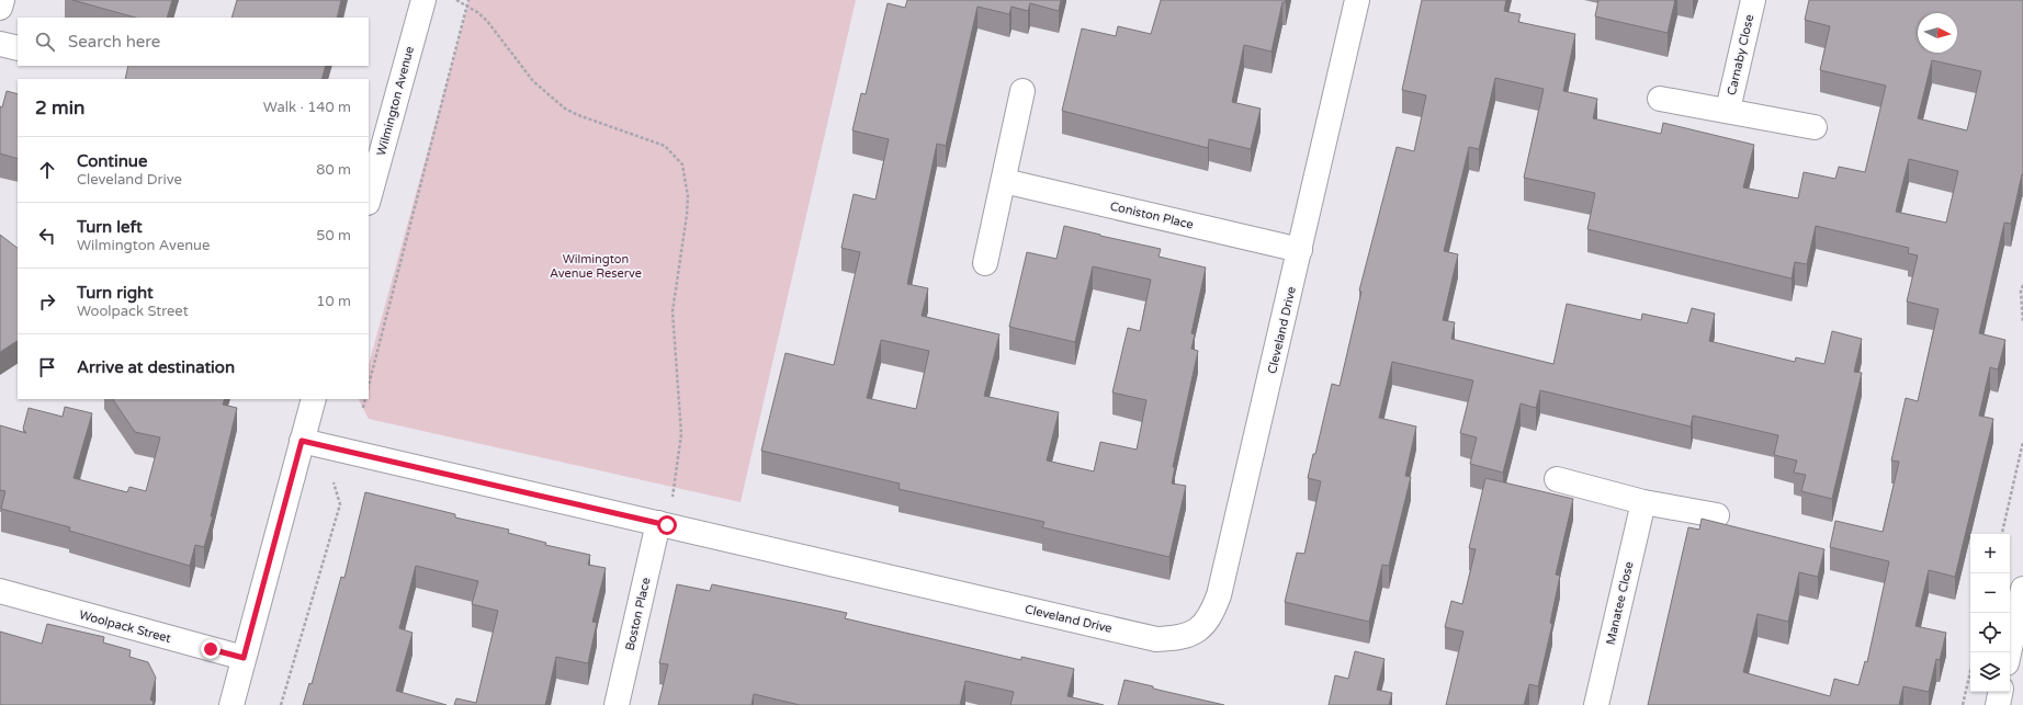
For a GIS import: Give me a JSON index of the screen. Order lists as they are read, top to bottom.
{
  "streets": {
    "street": [
      "Carnaby Close",
      "Wilmington Avenue",
      "Coniston Place",
      "Cleveland Drive",
      "Manatee Close",
      "Boston Place",
      "Woolpack Street"
    ]
  },
  "crossings": [
    ["Coniston Place", "Cleveland Drive"],
    ["Cleveland Drive", "Boston Place"]
  ],
  "parks": ["Wilmington Avenue Reserve"],
  "north": "right",
  "page": {
    "search": "Search here",
    "heading": ["2 min", "Walk · 140 m"],
    "list": [
      ["Continue", "Cleveland Drive", "80 m"],
      ["Turn left", "Wilmington Avenue", "50 m"],
      ["Turn right", "Woolpack Street", "10 m"],
      "Arrive at destination"
    ],
    "map_buttons": ["+", "−"]
  }
}
